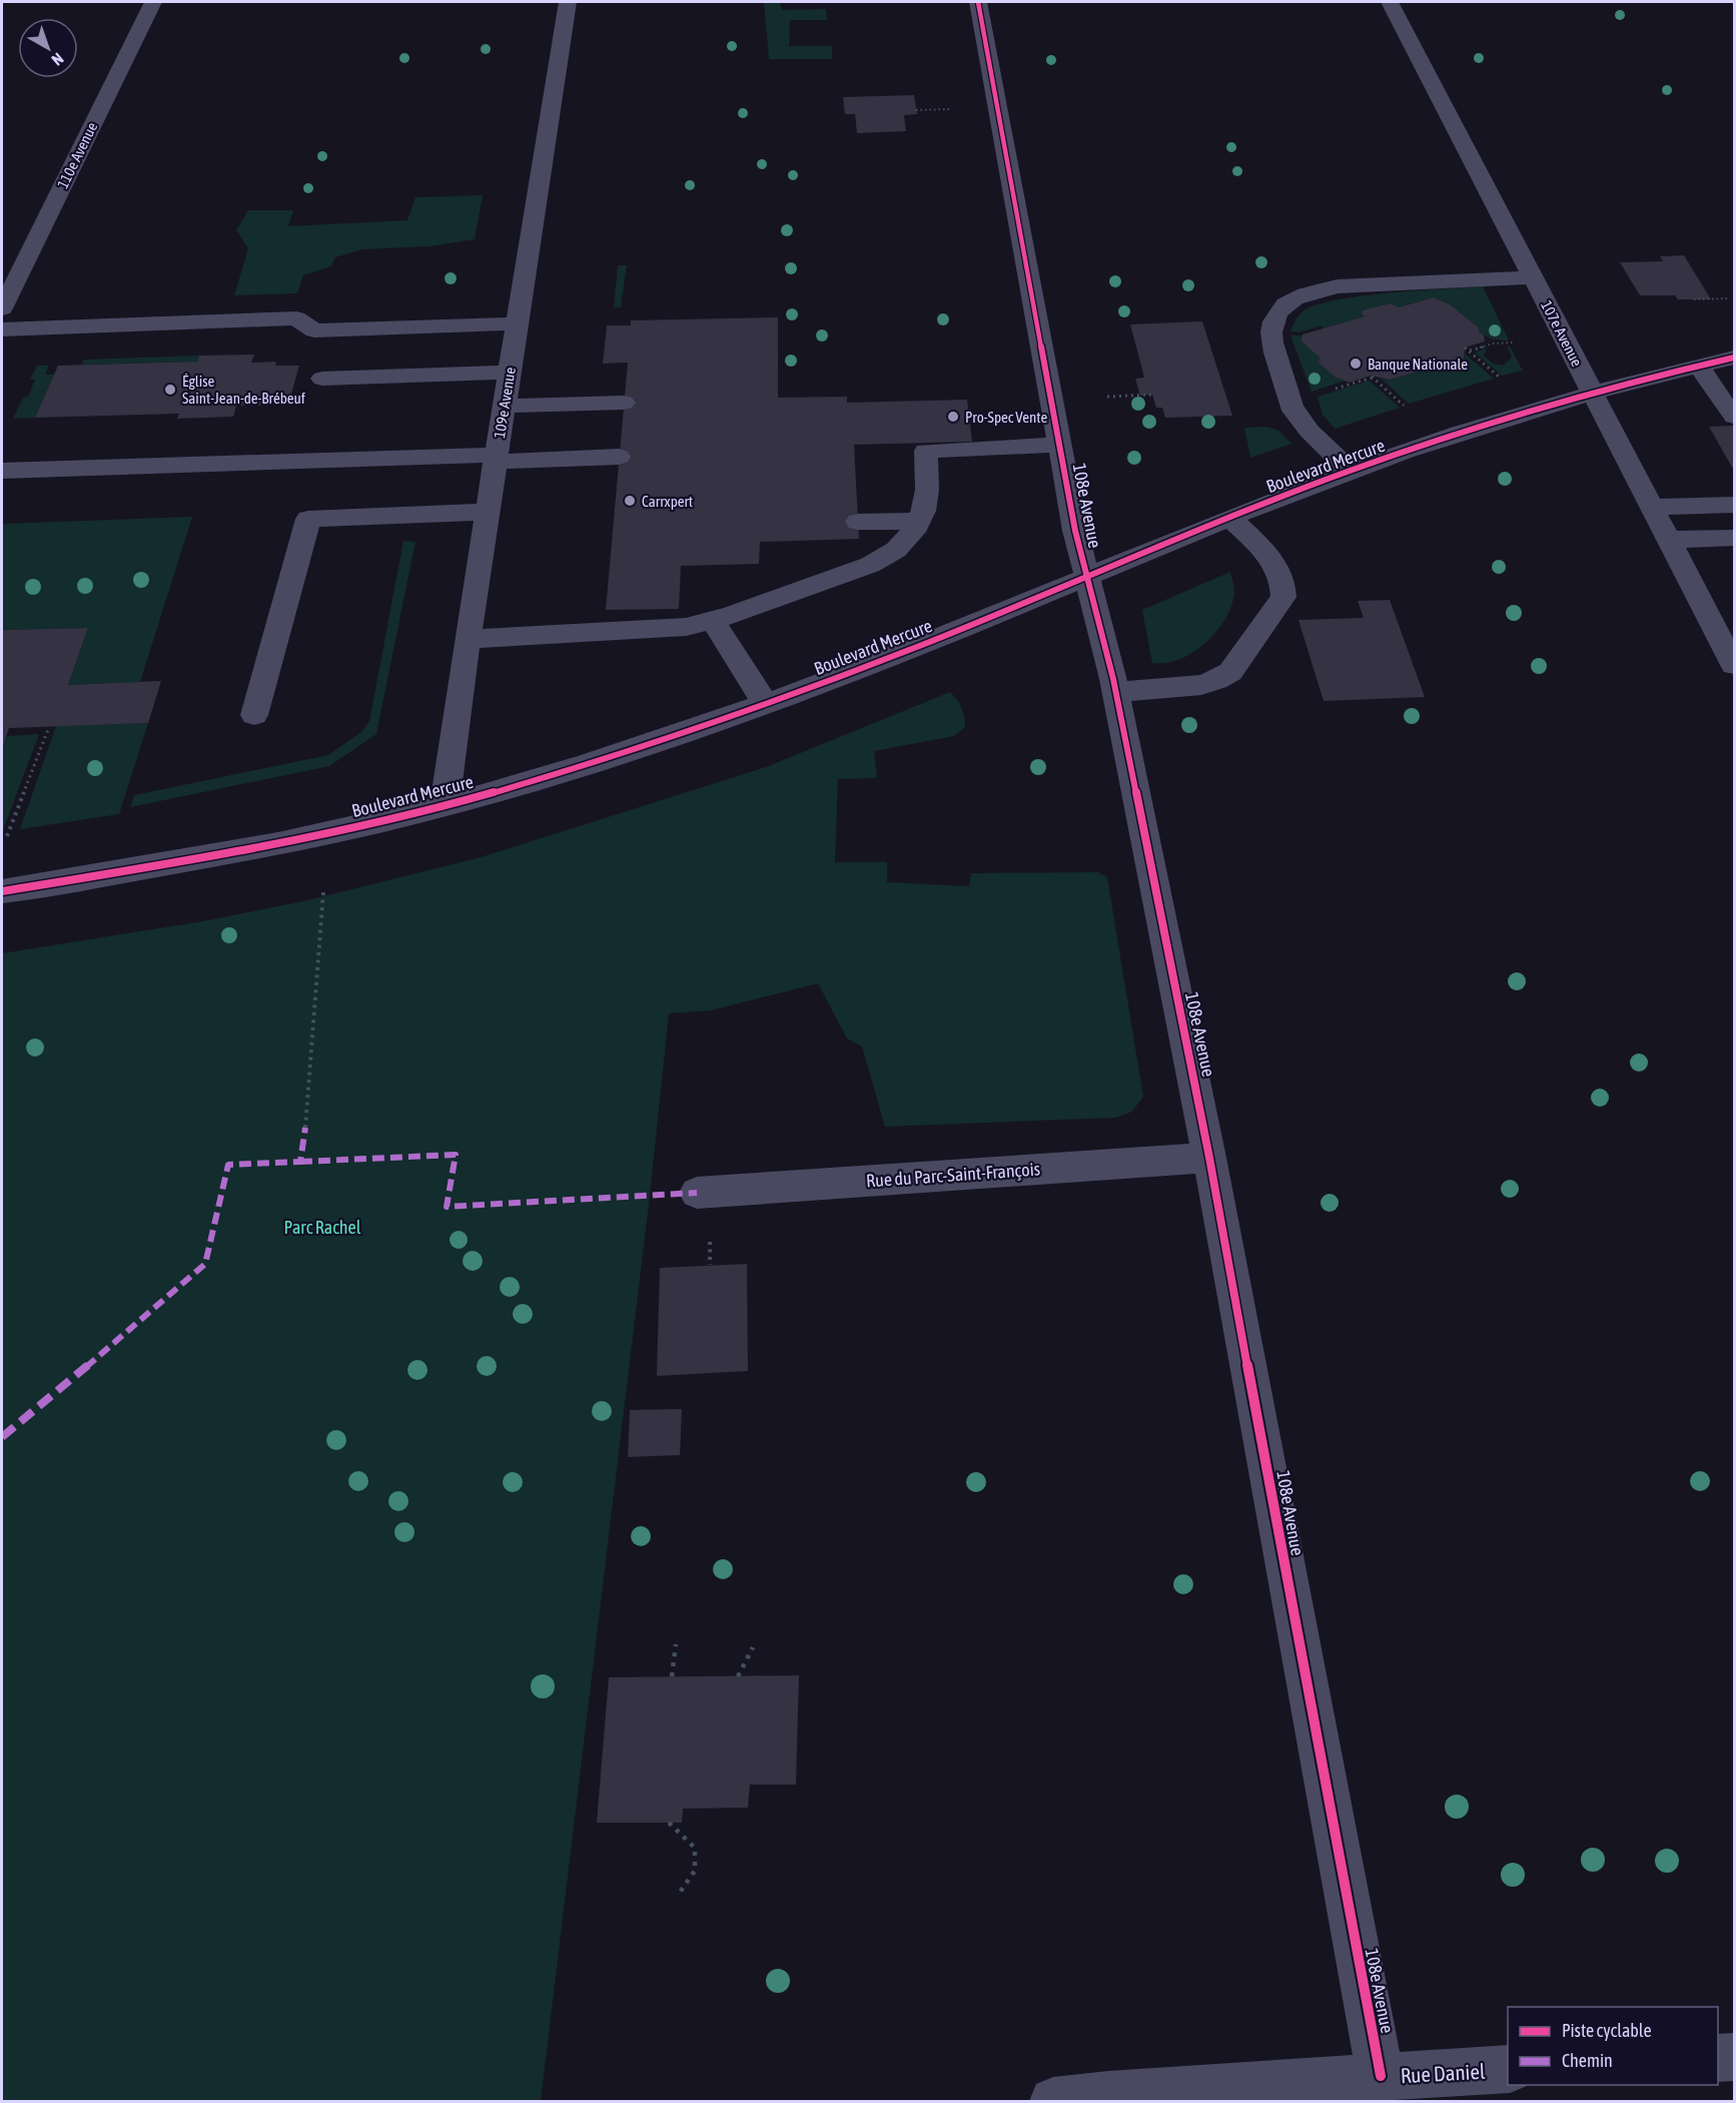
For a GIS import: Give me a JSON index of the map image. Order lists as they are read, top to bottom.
{
  "streets": {
    "street": [
      "110e Avenue",
      "107e Avenue",
      "109e Avenue",
      "Boulevard Mercure",
      "108e Avenue",
      "Rue du Parc-Saint-François",
      "Rue Daniel"
    ]
  },
  "crossings": [
    ["107e Avenue", "Boulevard Mercure"],
    ["109e Avenue", "Boulevard Mercure"],
    ["Boulevard Mercure", "108e Avenue"],
    ["108e Avenue", "Rue du Parc-Saint-François"],
    ["108e Avenue", "Rue Daniel"]
  ],
  "parks": ["Parc Rachel"],
  "places": [
    "Banque Nationale",
    "Église Saint-Jean-de-Brébeuf",
    "Pro-Spec Vente",
    "Carrxpert"
  ],
  "legend": ["Piste cyclable", "Chemin"],
  "north": "bottom right"
}
